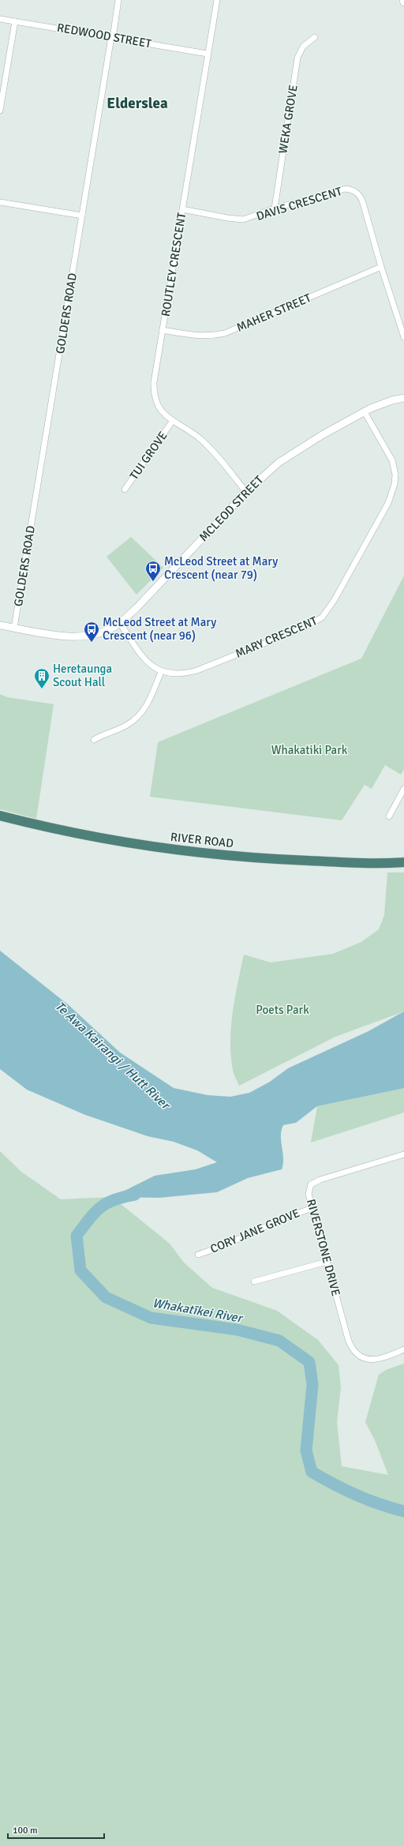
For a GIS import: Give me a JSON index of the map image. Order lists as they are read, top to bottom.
{
  "streets": {
    "highway": ["RIVER ROAD"],
    "street": [
      "REDWOOD STREET",
      "WEKA GROVE",
      "DAVIS CRESCENT",
      "ROUTLEY CRESCENT",
      "MAHER STREET",
      "GOLDERS ROAD",
      "TUI GROVE",
      "MCLEOD STREET",
      "MARY CRESCENT",
      "CORY JANE GROVE",
      "RIVERSTONE DRIVE"
    ]
  },
  "crossings": [
    ["REDWOOD STREET", "ROUTLEY CRESCENT"],
    ["REDWOOD STREET", "GOLDERS ROAD"],
    ["WEKA GROVE", "DAVIS CRESCENT"],
    ["DAVIS CRESCENT", "ROUTLEY CRESCENT"],
    ["DAVIS CRESCENT", "MAHER STREET"],
    ["ROUTLEY CRESCENT", "MAHER STREET"],
    ["ROUTLEY CRESCENT", "TUI GROVE"],
    ["ROUTLEY CRESCENT", "MCLEOD STREET"],
    ["GOLDERS ROAD", "MCLEOD STREET"],
    ["MCLEOD STREET", "MARY CRESCENT"],
    ["CORY JANE GROVE", "RIVERSTONE DRIVE"]
  ],
  "districts": ["Elderslea"],
  "water": ["Te Awa Kairangi / Hutt River", "Whakatīkei River"],
  "parks": ["Whakatiki Park", "Poets Park"],
  "places": {
    "bus stop": ["McLeod Street at Mary Crescent (near 79)", "McLeod Street at Mary Crescent (near 96)"],
    "building": ["Heretaunga Scout Hall"]
  },
  "scale_bar": "100 m"
}
